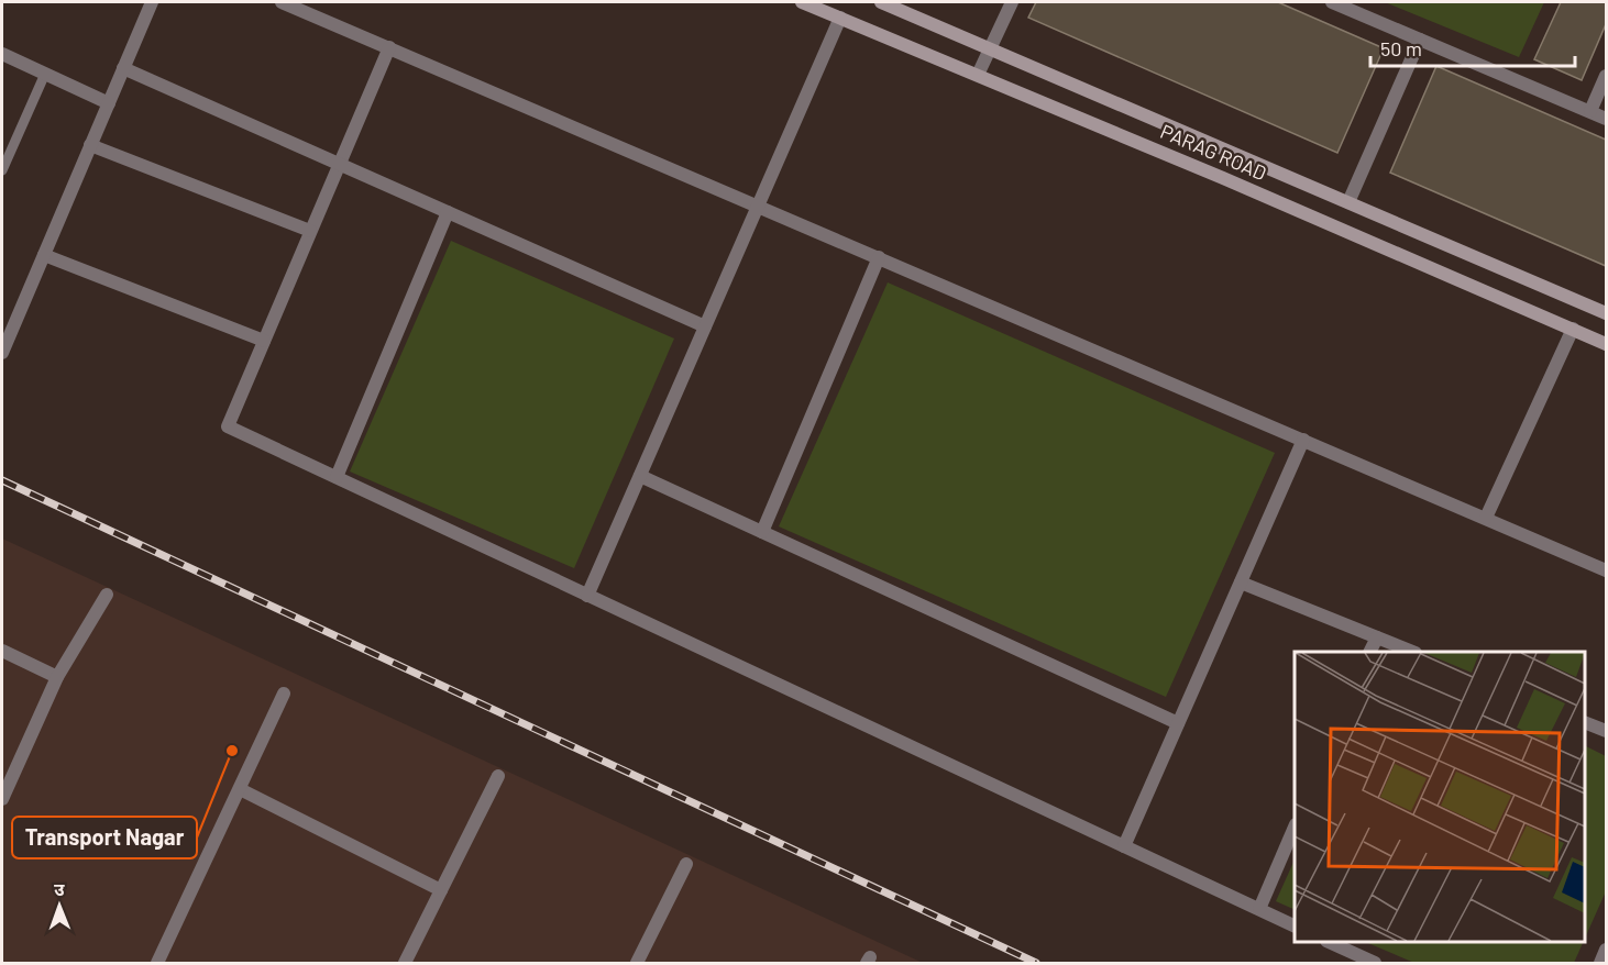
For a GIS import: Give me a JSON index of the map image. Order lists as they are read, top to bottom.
{
  "streets": {
    "street": ["PARAG ROAD"]
  },
  "places": ["Transport Nagar"],
  "scale_bar": "50 m",
  "north": "top"
}
